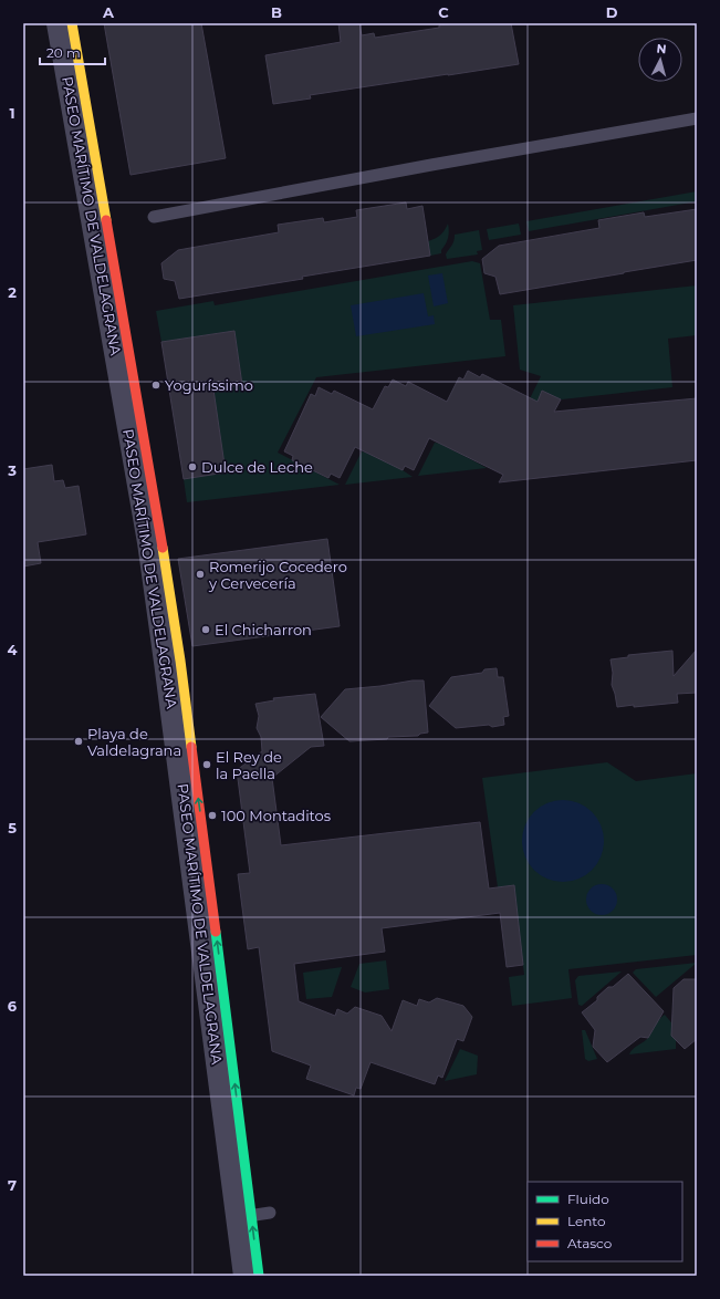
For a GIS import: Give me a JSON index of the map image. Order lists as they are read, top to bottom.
{
  "streets": {
    "street": ["PASEO MARÍTIMO DE VALDELAGRANA"]
  },
  "places": [
    "Yoguríssimo",
    "Dulce de Leche",
    "Romerijo Cocedero y Cervecería",
    "El Chicharron",
    "Playa de Valdelagrana",
    "El Rey de la Paella",
    "100 Montaditos"
  ],
  "legend": ["Fluido", "Lento", "Atasco"],
  "scale_bar": "20 m",
  "north": "top",
  "grid": {
    "columns": [
      "A",
      "B",
      "C",
      "D"
    ],
    "rows": [
      "1",
      "2",
      "3",
      "4",
      "5",
      "6",
      "7"
    ]
  }
}
